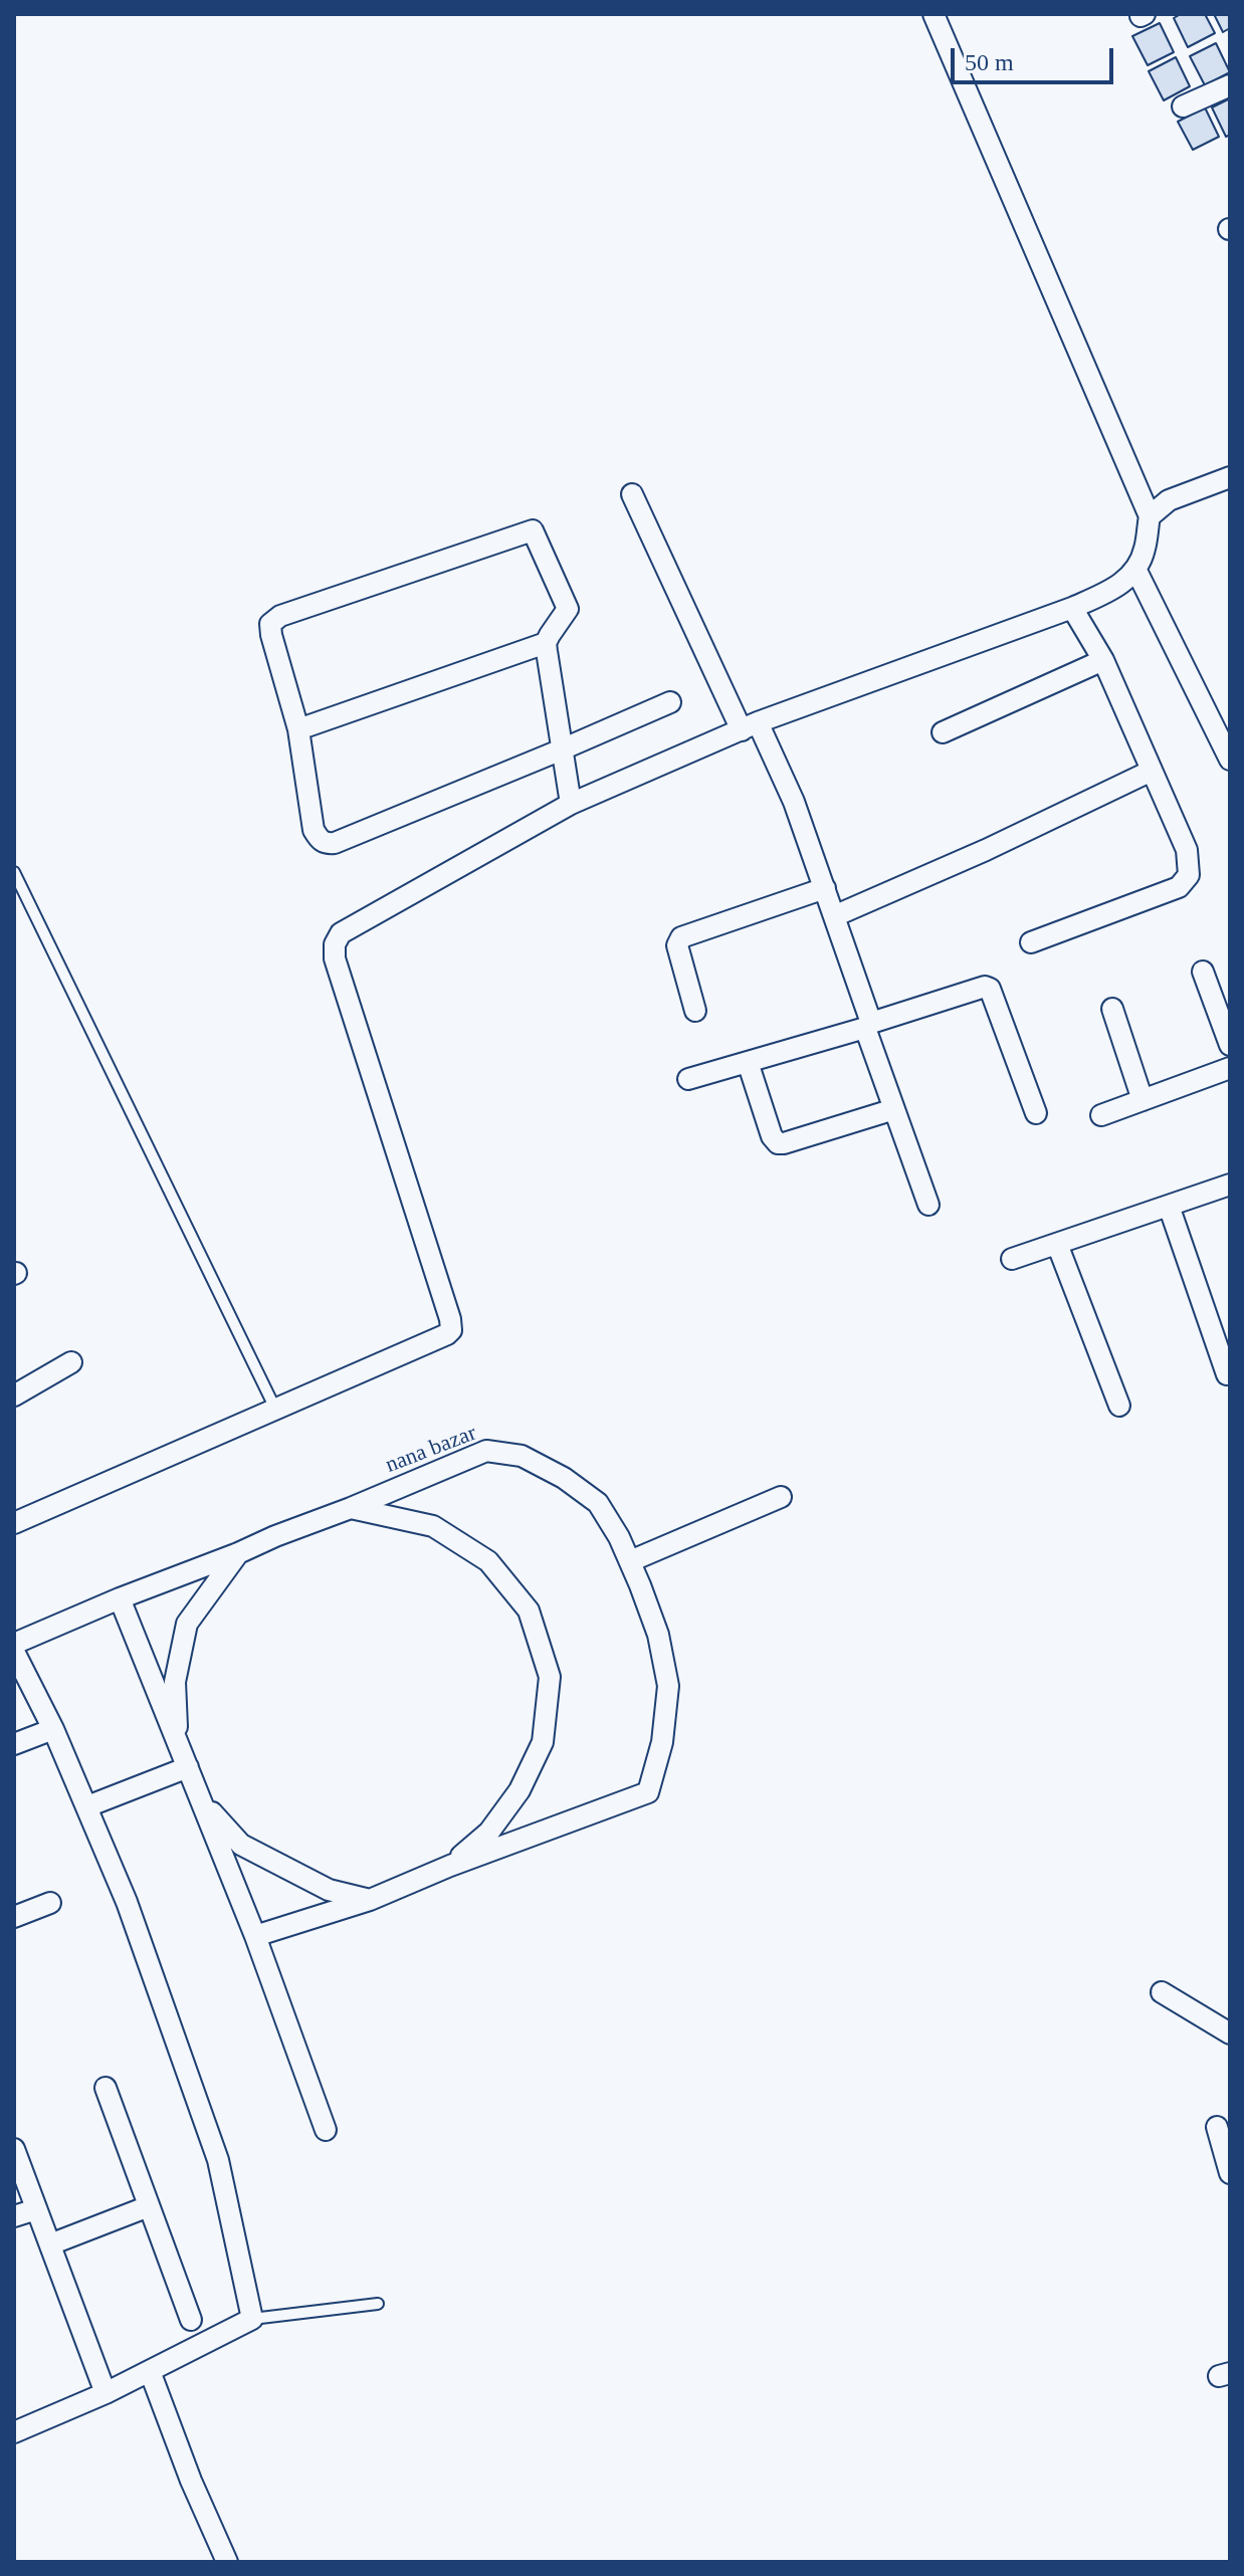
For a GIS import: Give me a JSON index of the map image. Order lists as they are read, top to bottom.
{
  "streets": {
    "street": ["nana bazar"]
  },
  "scale_bar": "50 m"
}
